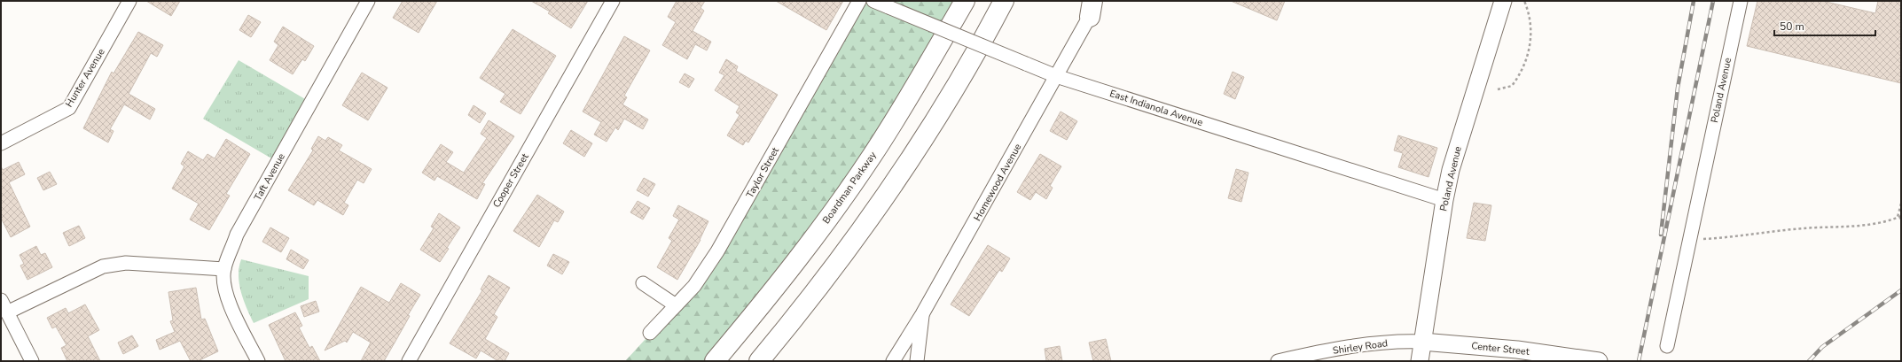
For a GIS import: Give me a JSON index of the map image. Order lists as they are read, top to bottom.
{
  "streets": {
    "highway": ["Boardman Parkway"],
    "main road": ["Poland Avenue", "Center Street"],
    "street": [
      "Hunter Avenue",
      "East Indianola Avenue",
      "Taylor Street",
      "Taft Avenue",
      "Cooper Street",
      "Homewood Avenue",
      "Shirley Road"
    ]
  },
  "crossings": [
    ["Poland Avenue", "East Indianola Avenue"],
    ["Poland Avenue", "Shirley Road"],
    ["Poland Avenue", "Center Street"],
    ["East Indianola Avenue", "Homewood Avenue"],
    ["Shirley Road", "Center Street"]
  ],
  "scale_bar": "50 m"
}
